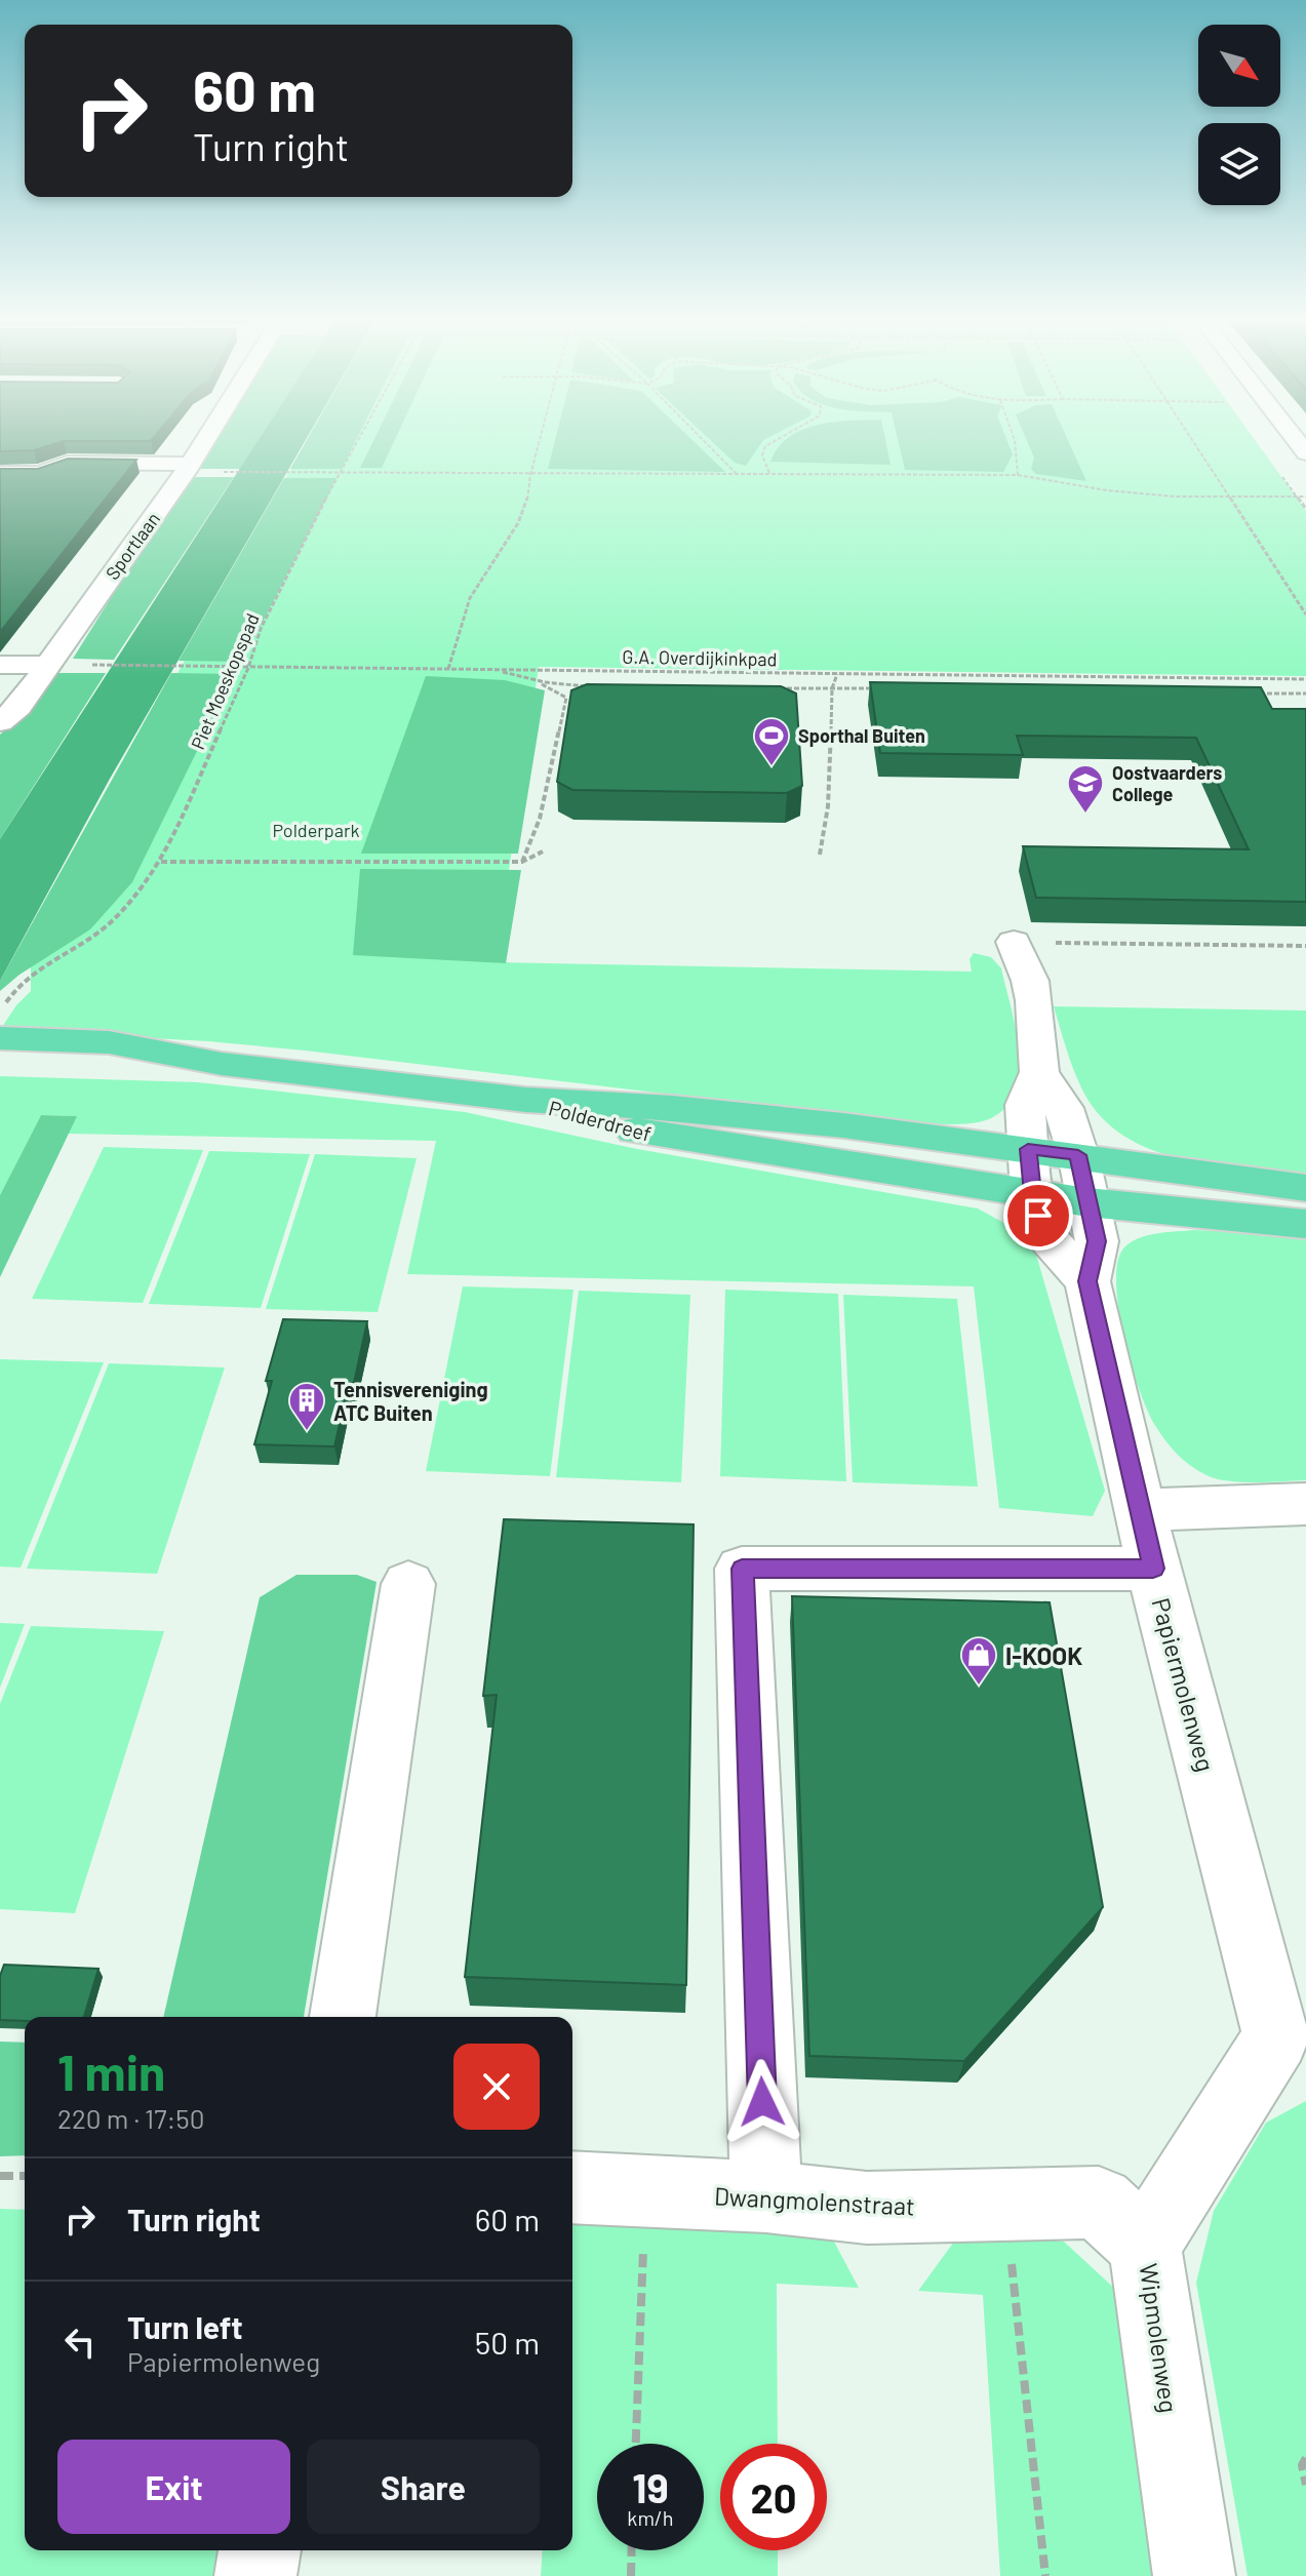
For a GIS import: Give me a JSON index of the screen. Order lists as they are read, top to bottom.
{
  "streets": {
    "main road": ["Polderdreef"],
    "street": [
      "Sportlaan",
      "Papiermolenweg",
      "Dwangmolenstraat",
      "Wipmolenweg"
    ],
    "path": ["G.A. Overdijkinkpad", "Piet Moeskopspad"]
  },
  "crossings": [
    ["G.A. Overdijkinkpad", "Piet Moeskopspad"],
    ["Polderdreef", "Papiermolenweg"],
    ["Papiermolenweg", "Wipmolenweg"],
    ["Dwangmolenstraat", "Wipmolenweg"]
  ],
  "parks": ["Polderpark"],
  "places": {
    "sports": ["Sporthal Buiten"],
    "school or university": ["Oostvaarders College"],
    "building": ["Tennisvereniging ATC Buiten"],
    "shop": ["I-KOOK"]
  },
  "north": "bottom right",
  "page": {
    "turn": ["60 m", "Turn right"],
    "heading": ["1 min", "220 m · 17:50"],
    "list": [
      {
        "name": "Turn right",
        "value": "60 m"
      },
      {
        "name": "Turn left",
        "note": "Papiermolenweg",
        "value": "50 m"
      }
    ],
    "buttons": ["Exit", "Share"],
    "speed": "19 km/h",
    "limit": "20"
  }
}
